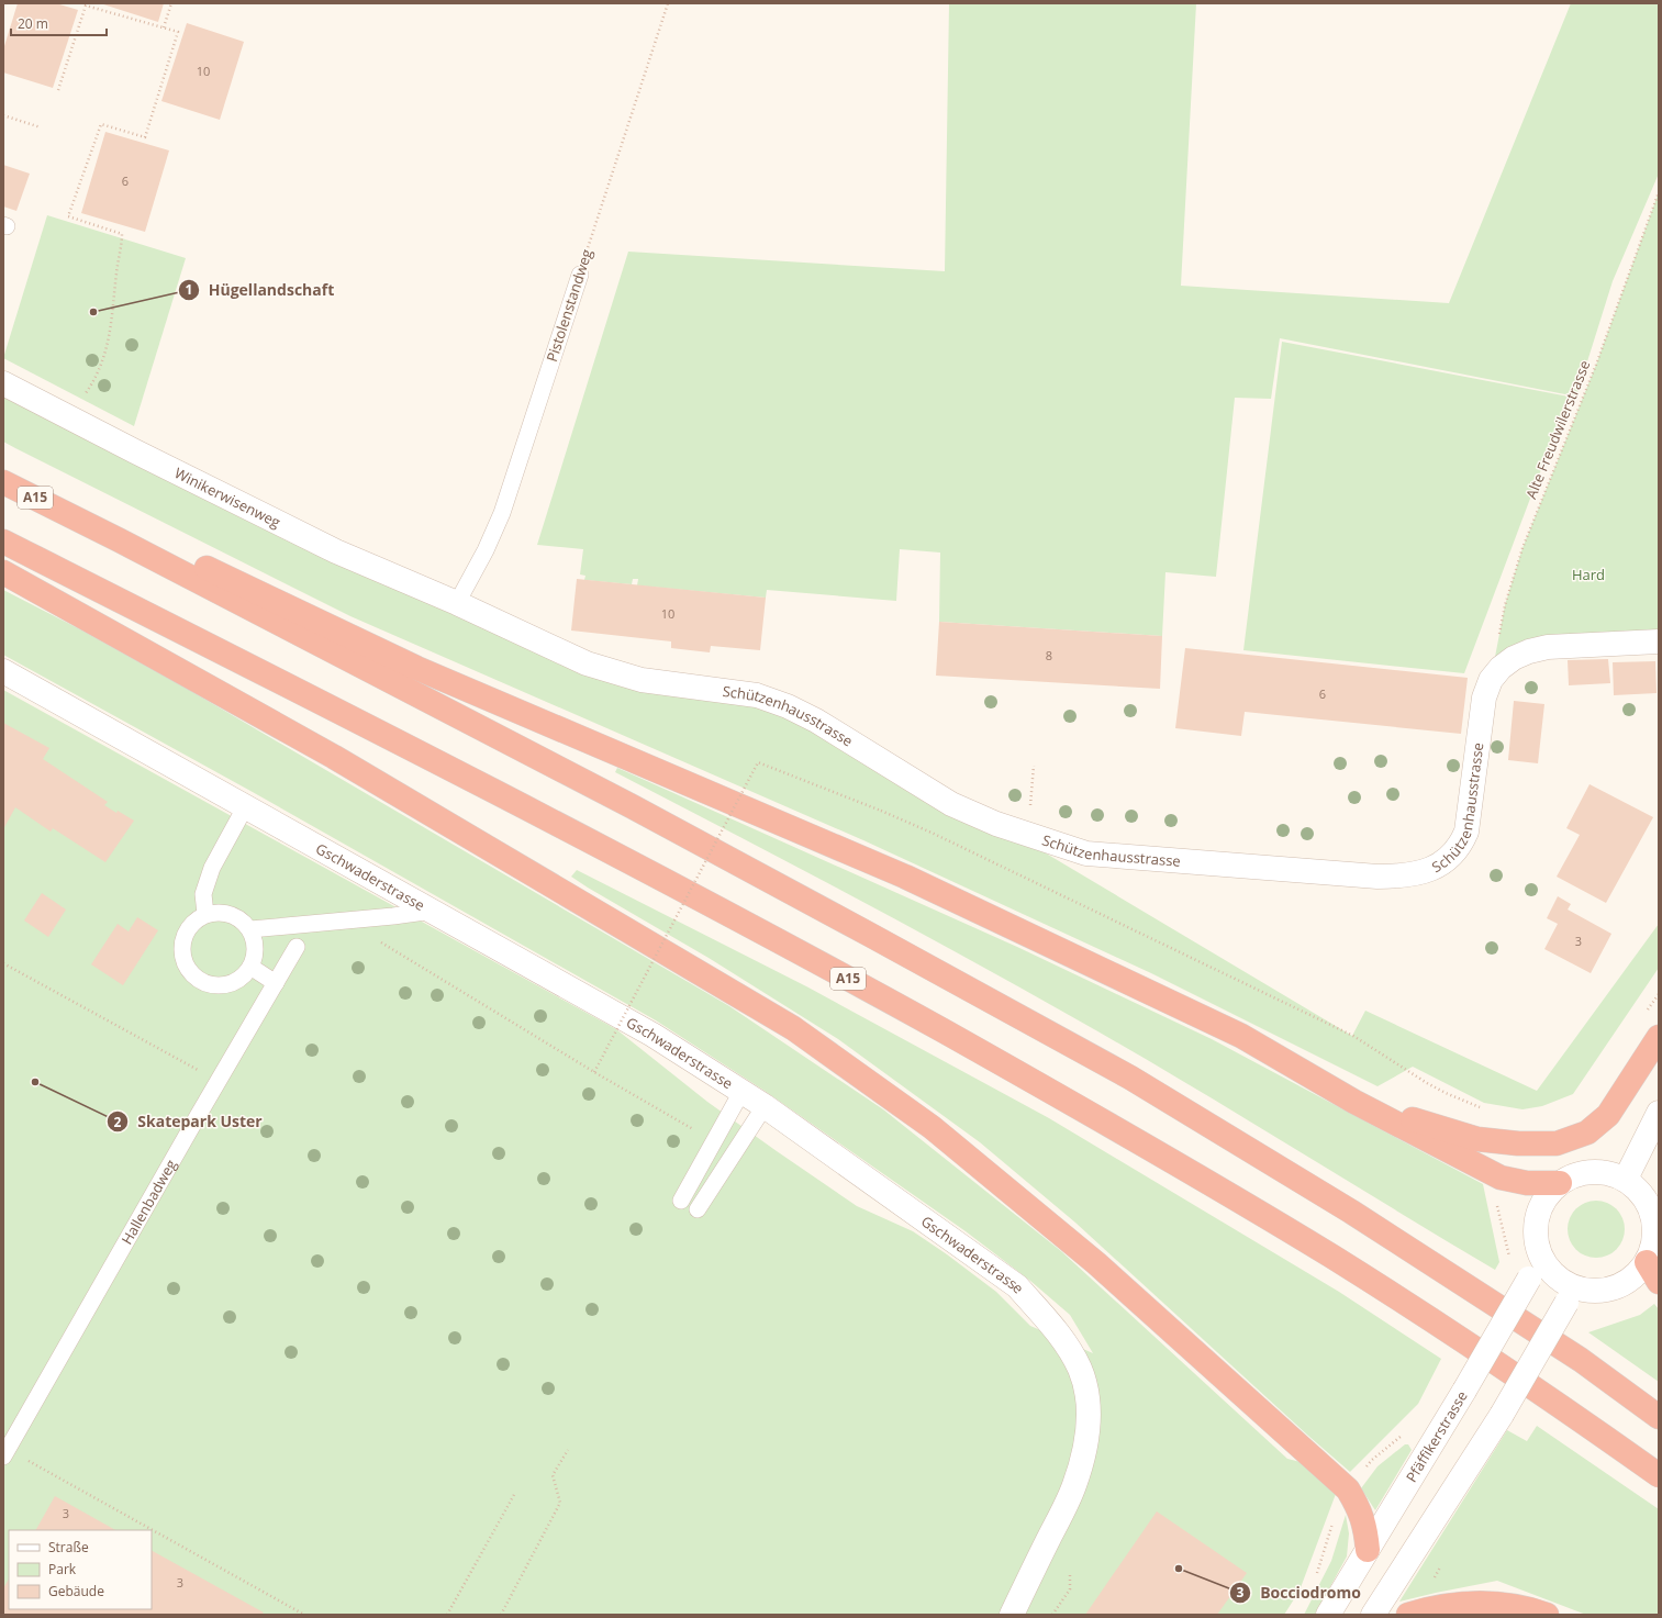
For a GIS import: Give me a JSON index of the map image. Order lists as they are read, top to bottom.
{
  "streets": {
    "highway": ["A15"],
    "street": [
      "Winikerwisenweg",
      "Schützenhausstrasse",
      "Gschwaderstrasse",
      "Pfäffikerstrasse"
    ],
    "lane": ["Pistolenstandweg", "Hallenbadweg"],
    "path": ["Alte Freudwilerstrasse"]
  },
  "crossings": [
    ["Pistolenstandweg", "Winikerwisenweg"],
    ["Pistolenstandweg", "Schützenhausstrasse"],
    ["Alte Freudwilerstrasse", "Schützenhausstrasse"],
    ["Winikerwisenweg", "Schützenhausstrasse"]
  ],
  "parks": ["Hard"],
  "places": ["Hügellandschaft", "Skatepark Uster", "Bocciodromo"],
  "house_numbers": [
    "10",
    "6",
    "10",
    "8",
    "6",
    "3",
    "3",
    "3"
  ],
  "legend": ["Straße", "Park", "Gebäude"],
  "scale_bar": "20 m"
}
